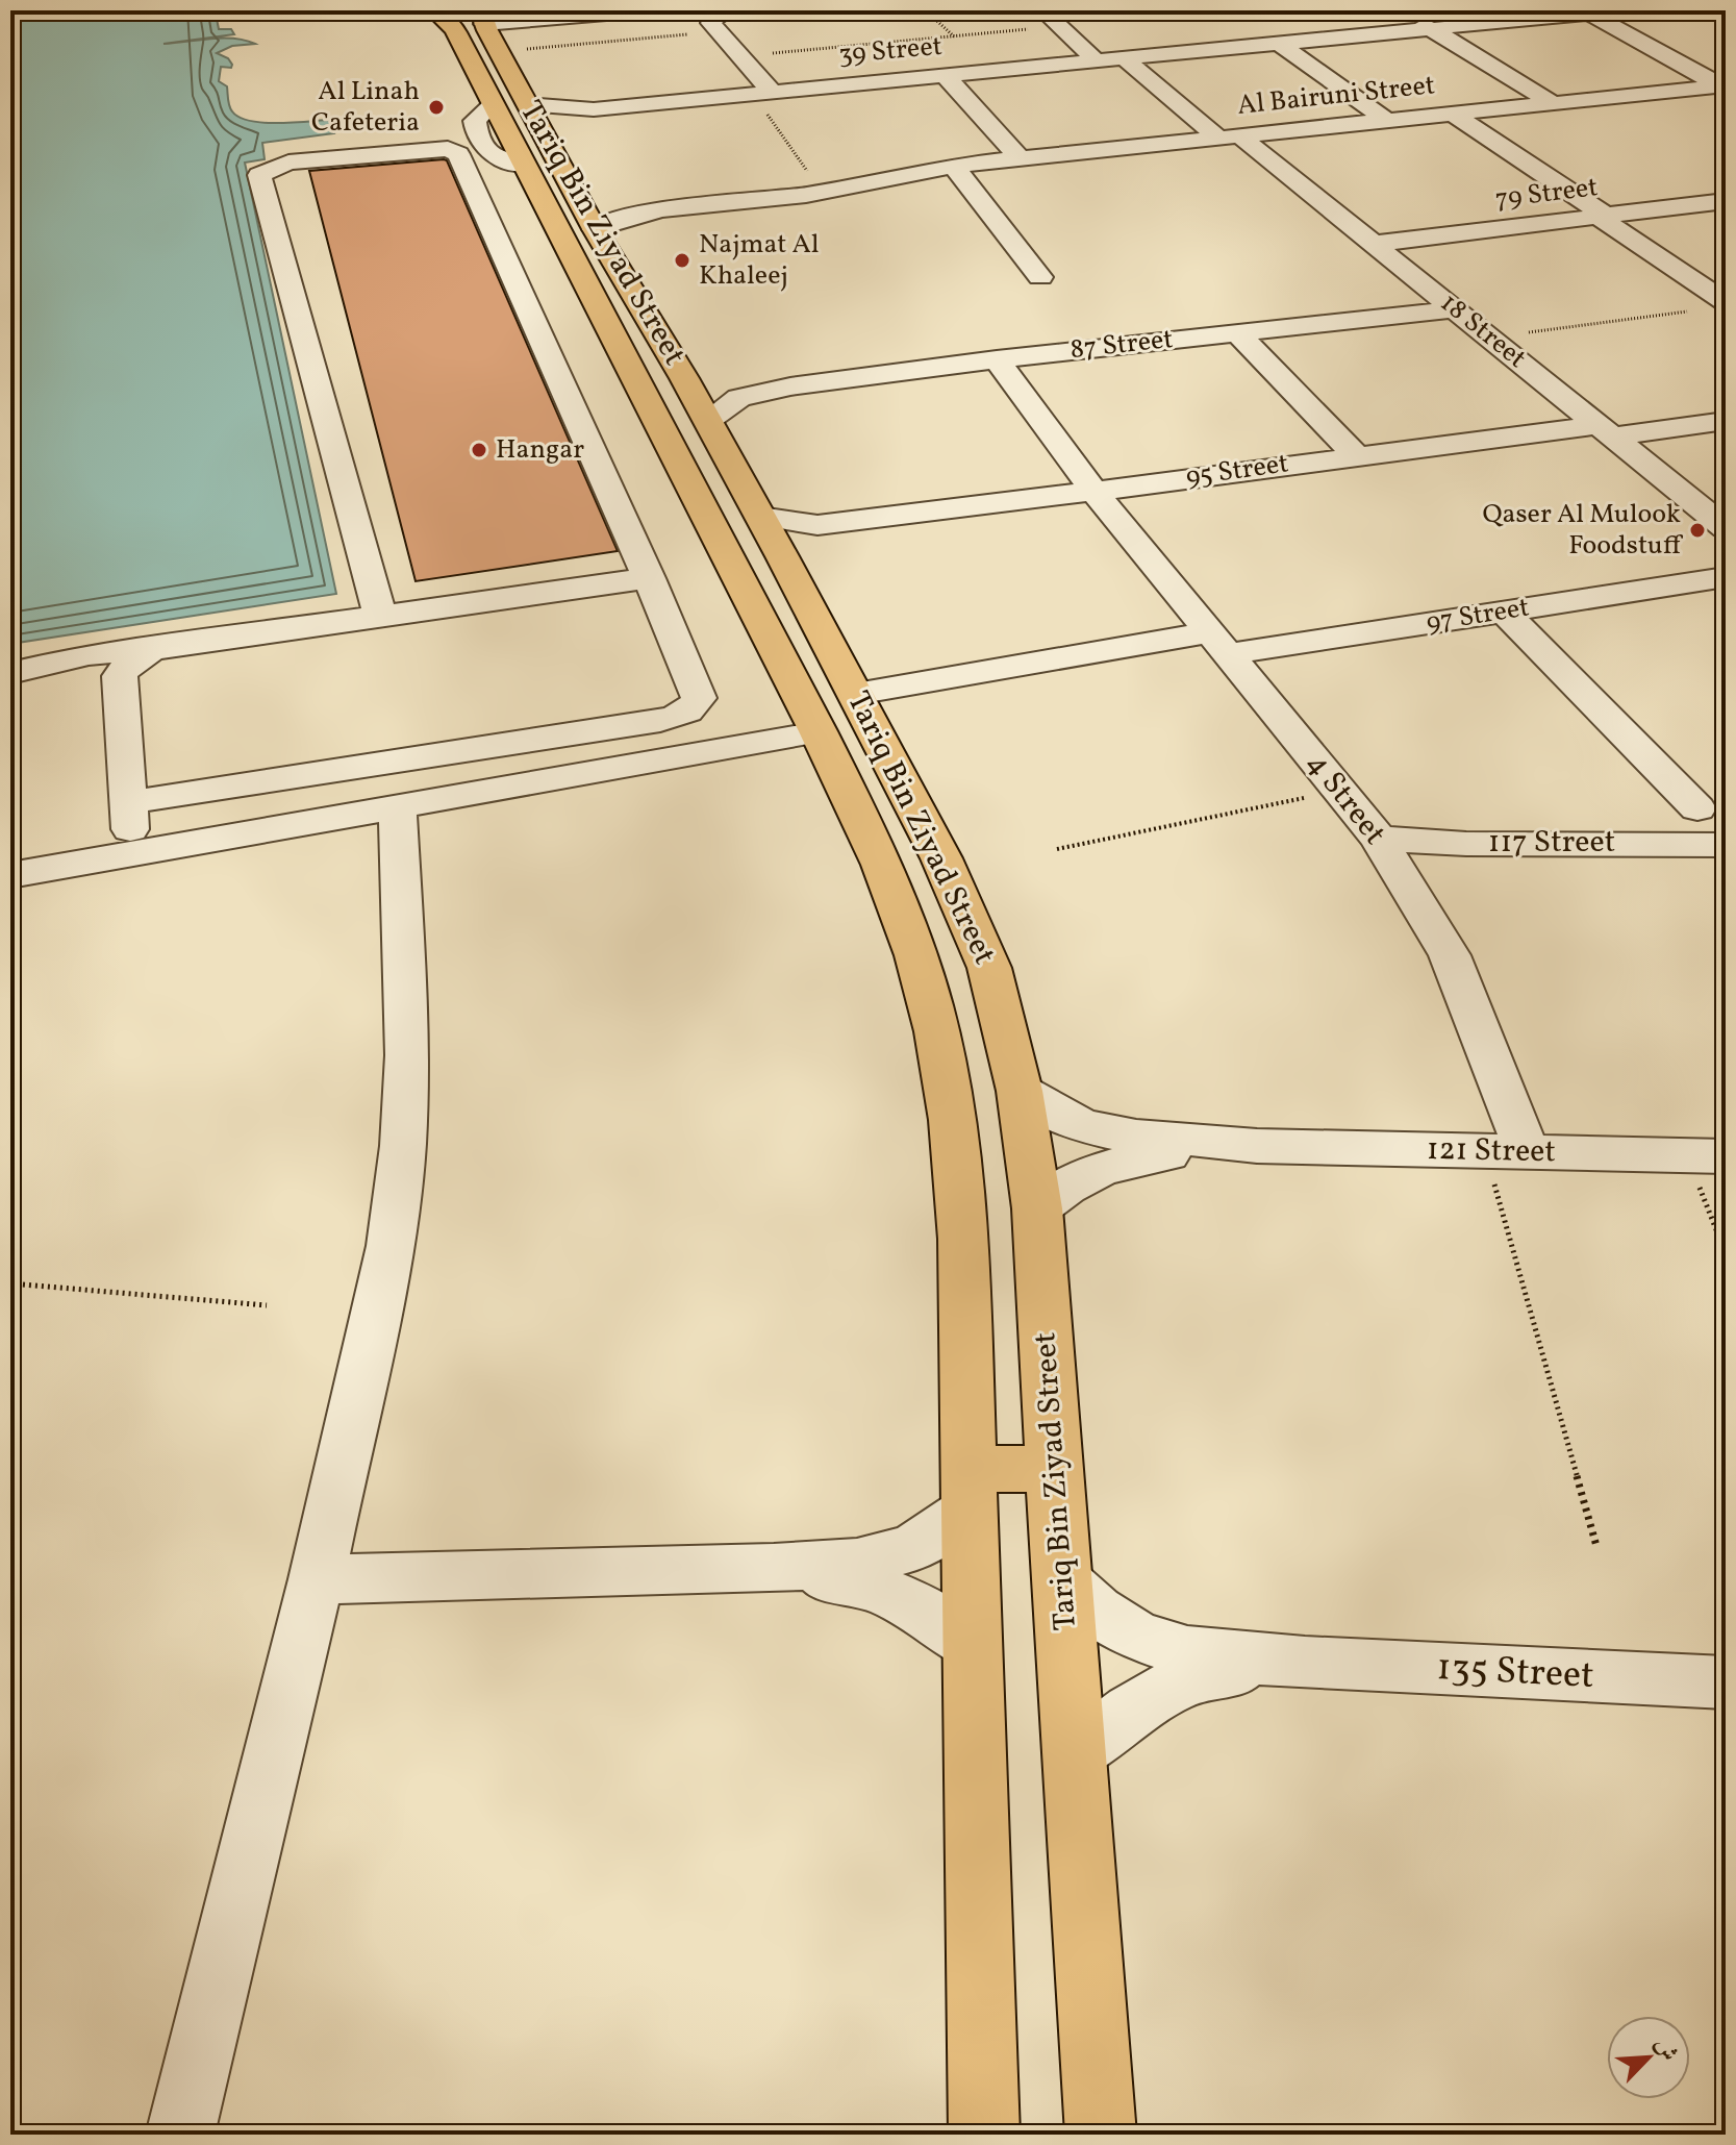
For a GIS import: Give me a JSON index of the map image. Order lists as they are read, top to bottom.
{
  "streets": {
    "main road": ["Tariq Bin Ziyad Street"],
    "street": [
      "39 Street",
      "Al Bairuni Street",
      "79 Street",
      "18 Street",
      "87 Street",
      "95 Street",
      "97 Street",
      "4 Street",
      "117 Street",
      "121 Street",
      "135 Street"
    ]
  },
  "crossings": [
    ["39 Street", "Tariq Bin Ziyad Street"],
    ["39 Street", "18 Street"],
    ["Al Bairuni Street", "Tariq Bin Ziyad Street"],
    ["Al Bairuni Street", "18 Street"],
    ["79 Street", "18 Street"],
    ["Tariq Bin Ziyad Street", "87 Street"],
    ["Tariq Bin Ziyad Street", "95 Street"],
    ["Tariq Bin Ziyad Street", "97 Street"],
    ["Tariq Bin Ziyad Street", "121 Street"],
    ["Tariq Bin Ziyad Street", "135 Street"],
    ["18 Street", "87 Street"],
    ["18 Street", "95 Street"],
    ["87 Street", "4 Street"],
    ["95 Street", "4 Street"],
    ["97 Street", "4 Street"],
    ["4 Street", "117 Street"],
    ["4 Street", "121 Street"]
  ],
  "places": [
    "Al Linah Cafeteria",
    "Najmat Al Khaleej",
    "Hangar",
    "Qaser Al Mulook Foodstuff"
  ],
  "north": "top right"
}
